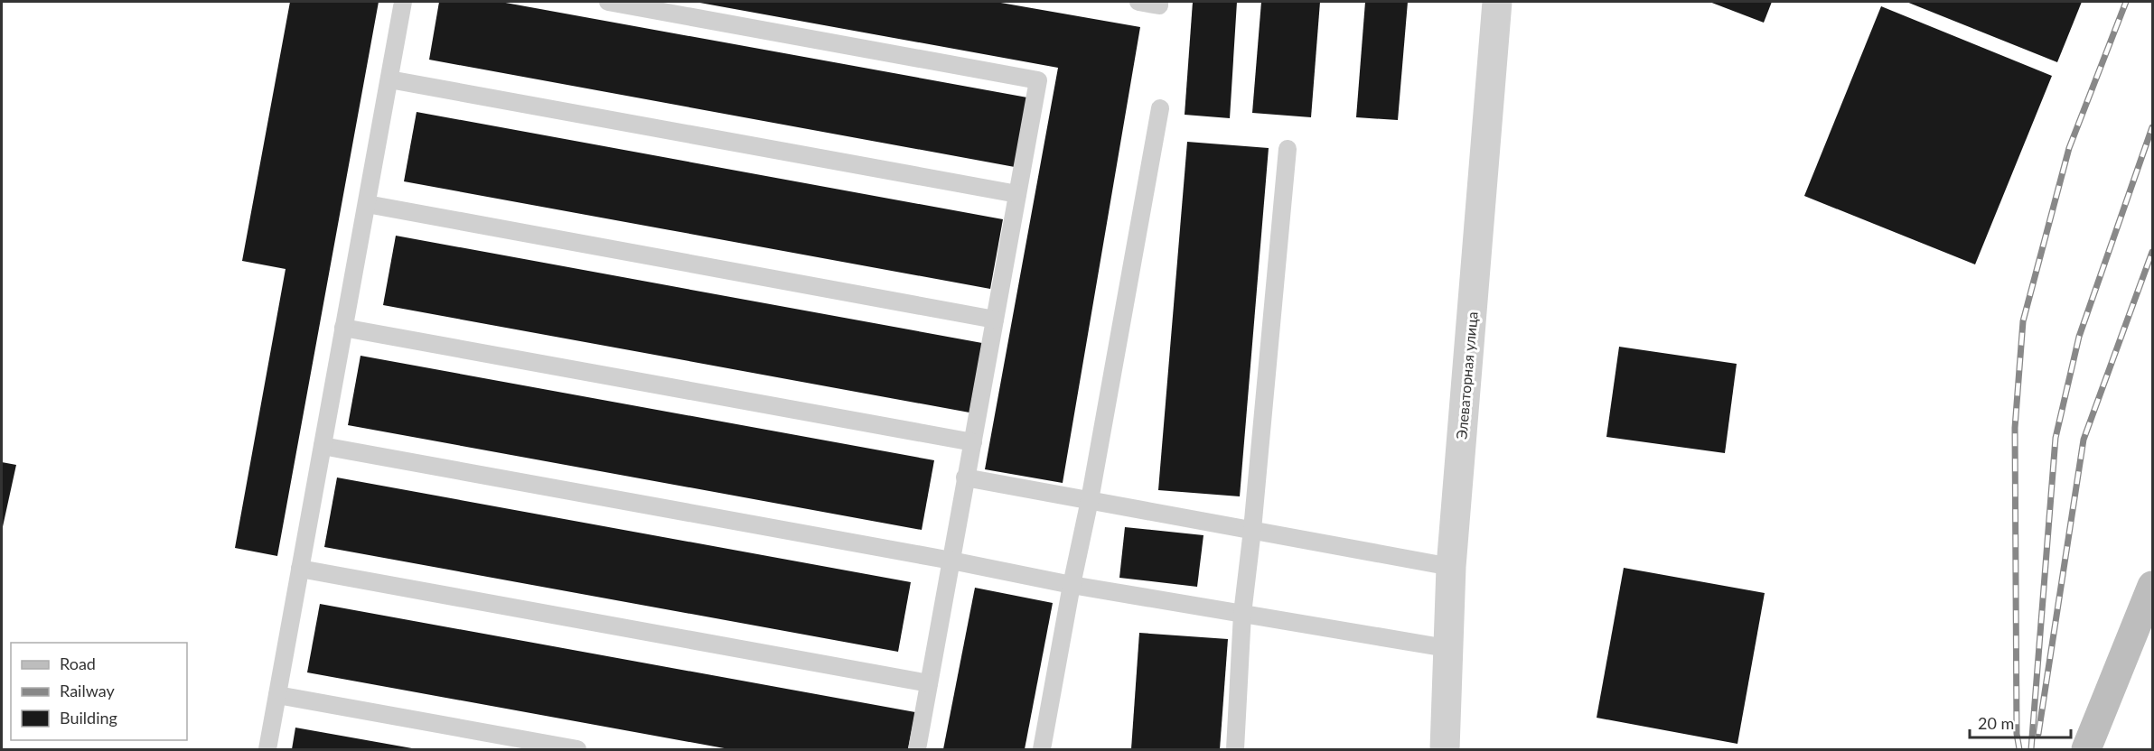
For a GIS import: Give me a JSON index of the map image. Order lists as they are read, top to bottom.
{
  "streets": {
    "street": ["Элеваторная улица"]
  },
  "legend": ["Road", "Railway", "Building"],
  "scale_bar": "20 m"
}
